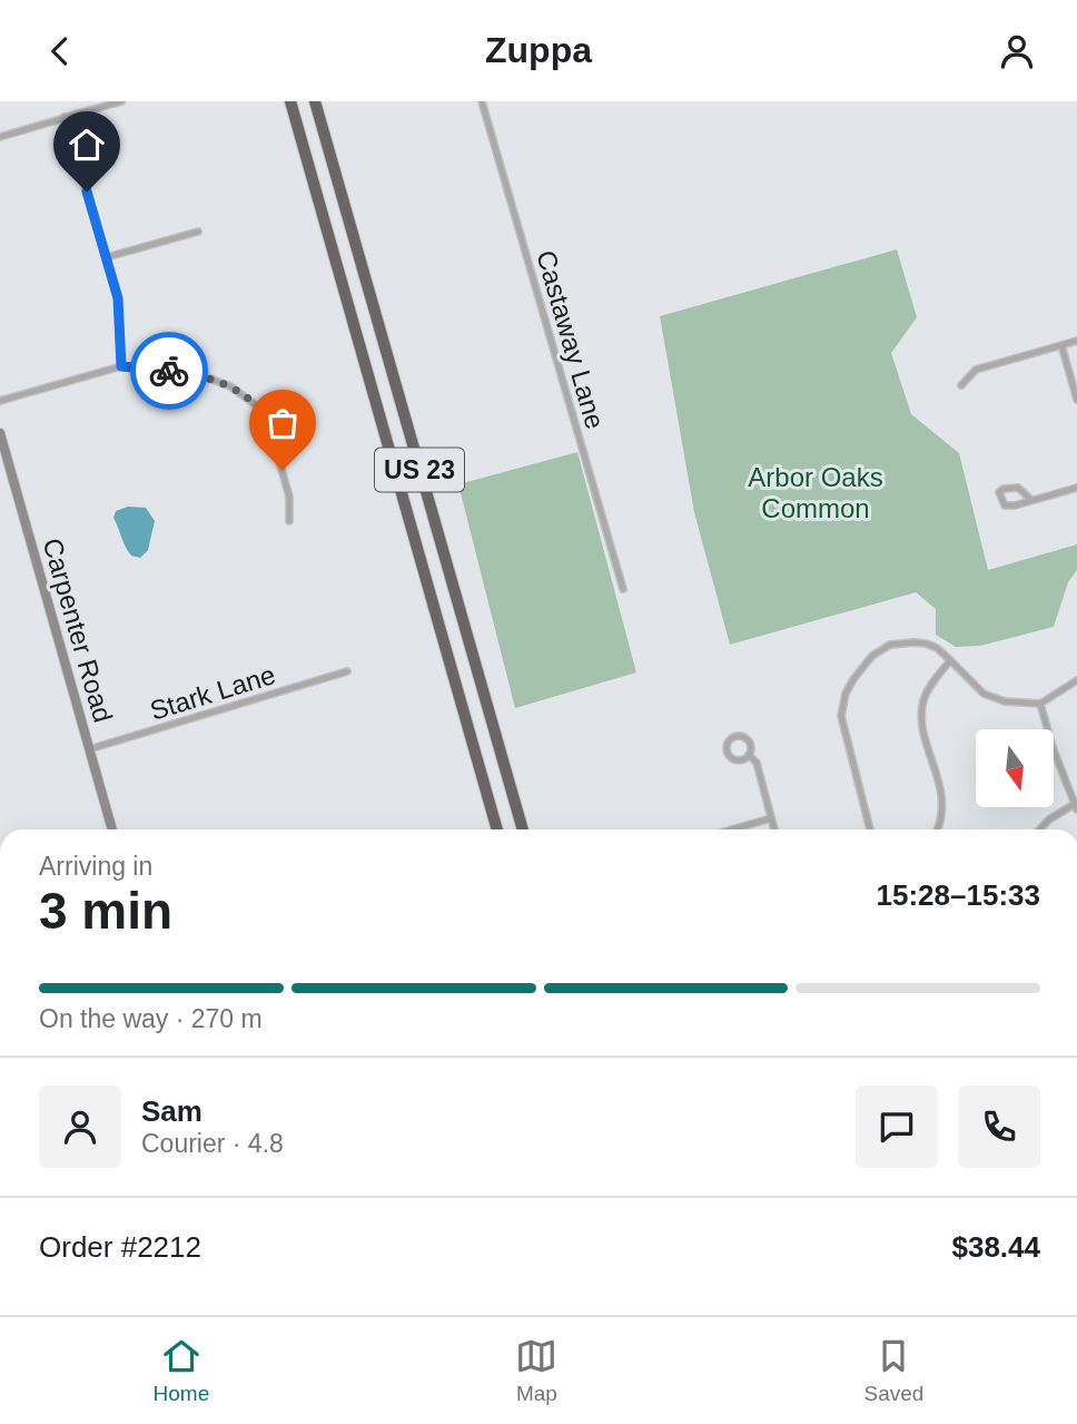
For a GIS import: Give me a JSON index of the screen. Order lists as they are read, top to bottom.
{
  "streets": {
    "highway": ["US 23"],
    "main road": ["Carpenter Road"],
    "street": ["Castaway Lane", "Stark Lane"]
  },
  "crossings": [
    ["Carpenter Road", "Stark Lane"]
  ],
  "parks": ["Arbor Oaks Common"],
  "north": "bottom",
  "page": {
    "header": "Zuppa",
    "heading": ["3 min", "Arriving in", "15:28–15:33"],
    "panel": [
      "Sam",
      "Courier · 4.8",
      "Order #2212",
      "$38.44"
    ],
    "bar": "On the way · 270 m",
    "tabs": ["Home", "Map", "Saved"]
  }
}
